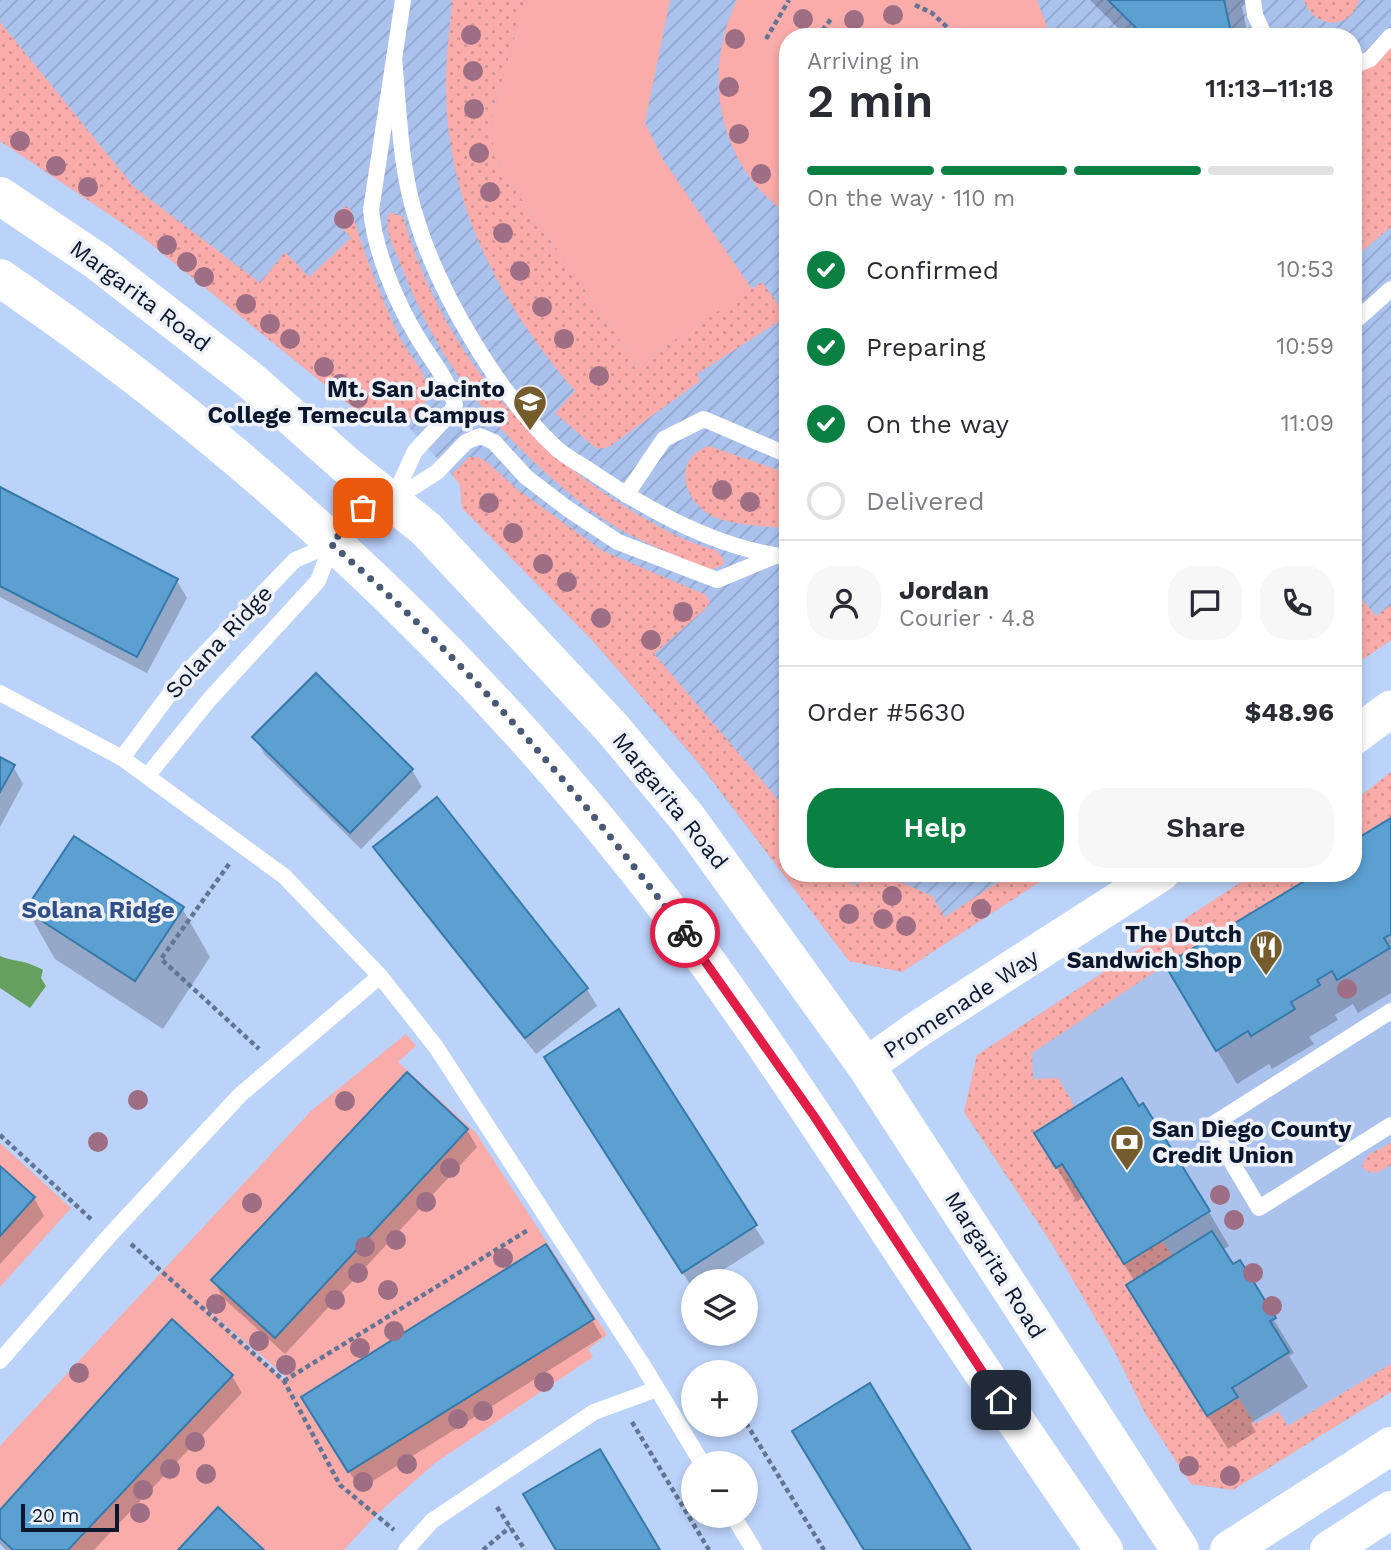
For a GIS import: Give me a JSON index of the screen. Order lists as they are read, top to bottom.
{
  "streets": {
    "main road": ["Margarita Road"],
    "street": ["Promenade Way"],
    "lane": ["Solana Ridge"]
  },
  "crossings": [
    ["Margarita Road", "Solana Ridge"],
    ["Margarita Road", "Promenade Way"]
  ],
  "districts": ["Solana Ridge"],
  "places": {
    "school or university": ["Mt. San Jacinto College Temecula Campus"],
    "restaurant": ["The Dutch Sandwich Shop"],
    "bank": ["San Diego County Credit Union"]
  },
  "scale_bar": "20 m",
  "page": {
    "heading": ["2 min", "Arriving in", "11:13–11:18"],
    "panel": [
      "Jordan",
      "Courier · 4.8",
      "Order #5630",
      "$48.96"
    ],
    "bar": "On the way · 110 m",
    "list": [
      ["Confirmed", "10:53"],
      ["Preparing", "10:59"],
      ["On the way", "11:09"],
      "Delivered"
    ],
    "buttons": ["Help", "Share"],
    "map_buttons": ["+", "−"],
    "scale": "20 m"
  }
}
